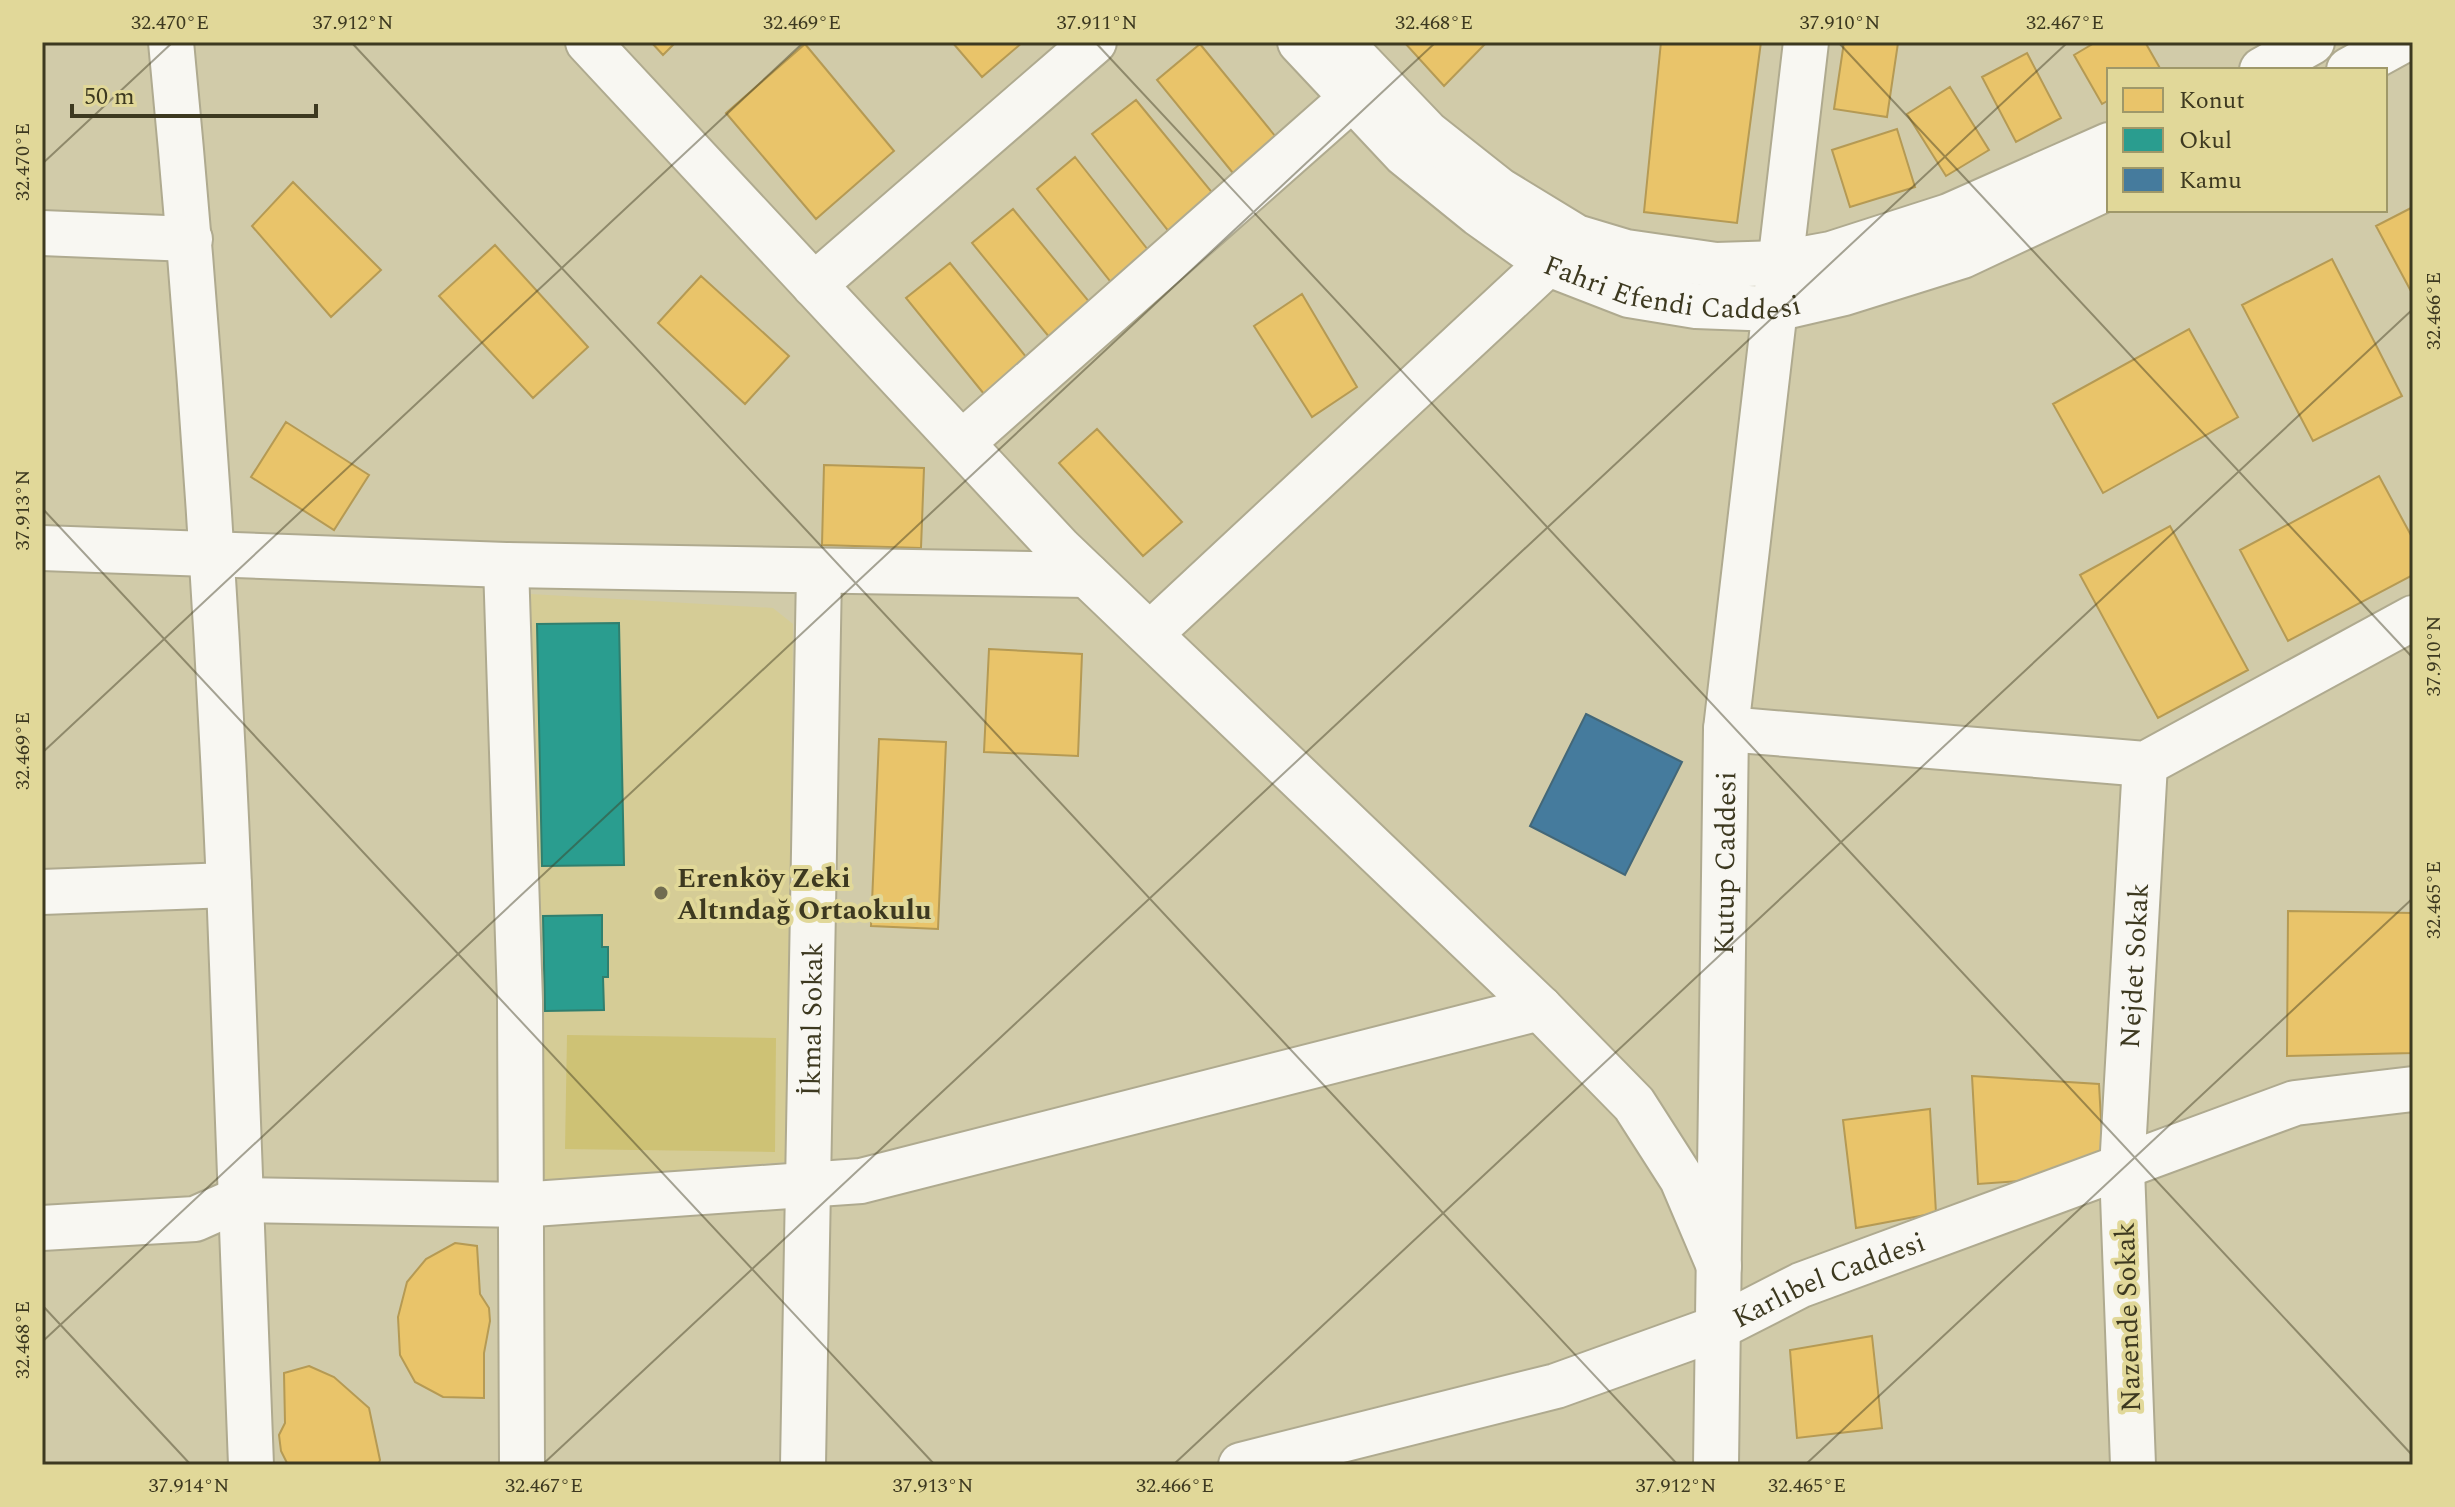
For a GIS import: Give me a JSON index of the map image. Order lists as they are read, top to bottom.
{
  "streets": {
    "street": [
      "Fahri Efendi Caddesi",
      "Kutup Caddesi",
      "Nejdet Sokak",
      "İkmal Sokak",
      "Karlıbel Caddesi",
      "Nazende Sokak"
    ]
  },
  "crossings": [
    ["Fahri Efendi Caddesi", "Kutup Caddesi"],
    ["Kutup Caddesi", "Karlıbel Caddesi"],
    ["Nejdet Sokak", "Karlıbel Caddesi"],
    ["Nejdet Sokak", "Nazende Sokak"],
    ["Karlıbel Caddesi", "Nazende Sokak"]
  ],
  "places": ["Erenköy Zeki Altındağ Ortaokulu"],
  "legend": ["Konut", "Okul", "Kamu"],
  "scale_bar": "50 m",
  "coordinates": [
    "32.470°E",
    "37.912°N",
    "32.469°E",
    "37.911°N",
    "32.468°E",
    "37.910°N",
    "32.467°E",
    "32.466°E",
    "37.913°N",
    "32.465°E",
    "37.914°N"
  ]
}
